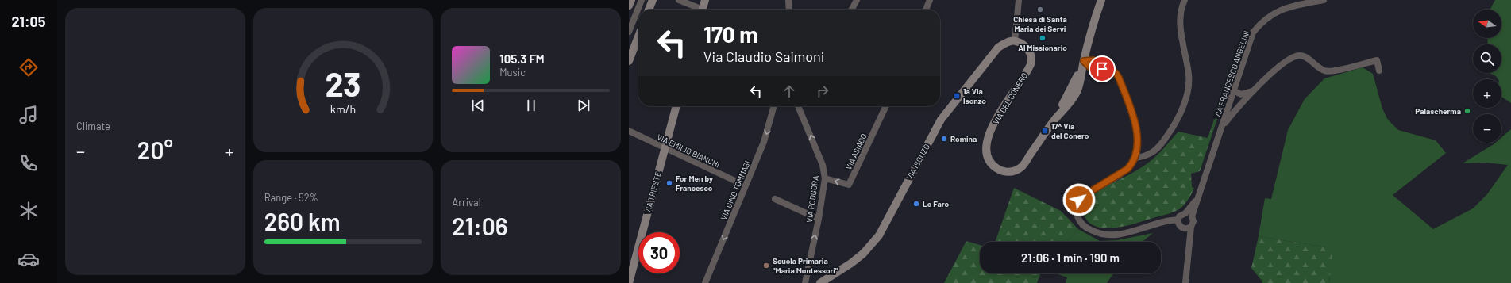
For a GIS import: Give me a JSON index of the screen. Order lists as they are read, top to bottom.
{
  "streets": {
    "main road": ["VIA DEL CONERO", "VIA ISONZO", "VIA TRIESTE"],
    "street": [
      "VIA FRANCESCO ANGELINI",
      "VIA EMILIO BIANCHI",
      "VIA ASIAGO",
      "VIA GINO TOMMASI",
      "VIA PODGORA"
    ]
  },
  "crossings": [
    ["VIA DEL CONERO", "VIA ISONZO"],
    ["VIA EMILIO BIANCHI", "VIA TRIESTE"],
    ["VIA ASIAGO", "VIA PODGORA"]
  ],
  "one_way": ["VIA ASIAGO", "VIA GINO TOMMASI", "VIA PODGORA"],
  "places": {
    "other": [
      "Chiesa di Santa Maria dei Servi",
      "Al Missionario",
      "Palascherma",
      "Romina",
      "For Men by Francesco",
      "Lo Faro",
      "Scuola Primaria \"Maria Montessori\""
    ],
    "transit": ["1a Via Isonzo", "17^ Via del Conero"]
  },
  "north": "left",
  "page": {
    "tabs": "21:05",
    "tile": [
      "Climate",
      ["Range · 52%", "260 km"],
      ["Arrival", "21:06"]
    ],
    "map_buttons": ["+", "−"],
    "turn": ["170 m", "Via Claudio Salmoni"],
    "song": ["105.3 FM", "Music"],
    "heat": ["−", "20°", "+"],
    "limit": "30",
    "trip": "21:06 · 1 min · 190 m",
    "gauge": ["23", "km/h"]
  }
}
